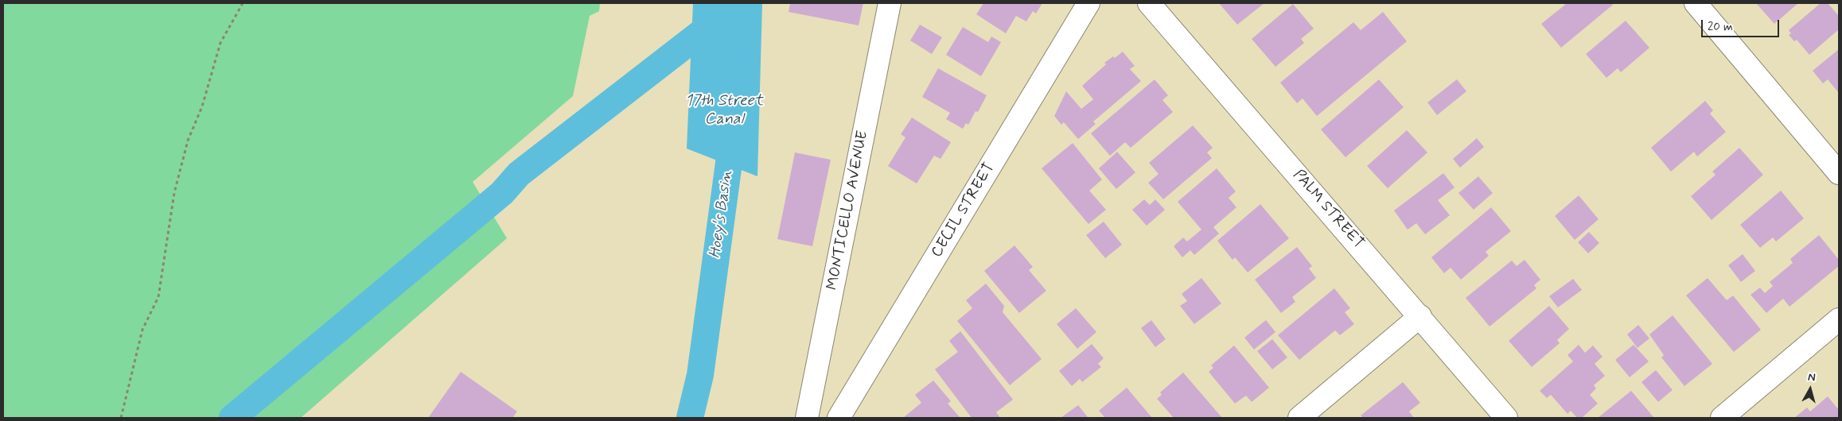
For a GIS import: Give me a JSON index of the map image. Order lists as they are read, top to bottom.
{
  "streets": {
    "street": ["PALM STREET", "MONTICELLO AVENUE", "CECIL STREET"]
  },
  "water": ["17th Street Canal", "Hoey's Basin"],
  "scale_bar": "20 m",
  "north": "top"
}
